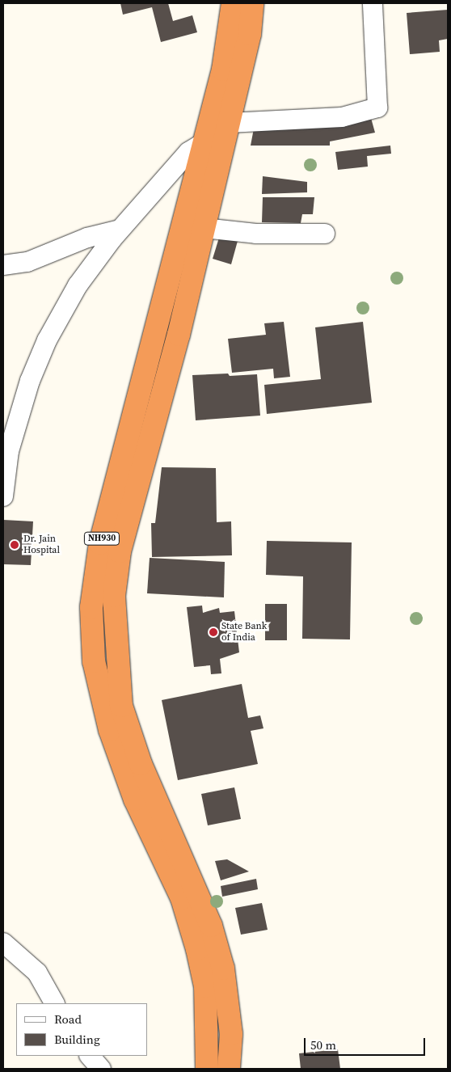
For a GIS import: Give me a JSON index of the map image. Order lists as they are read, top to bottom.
{
  "streets": {
    "highway": ["NH930"]
  },
  "places": ["Dr. Jain Hospital", "State Bank of India"],
  "legend": ["Road", "Building"],
  "scale_bar": "50 m"
}
